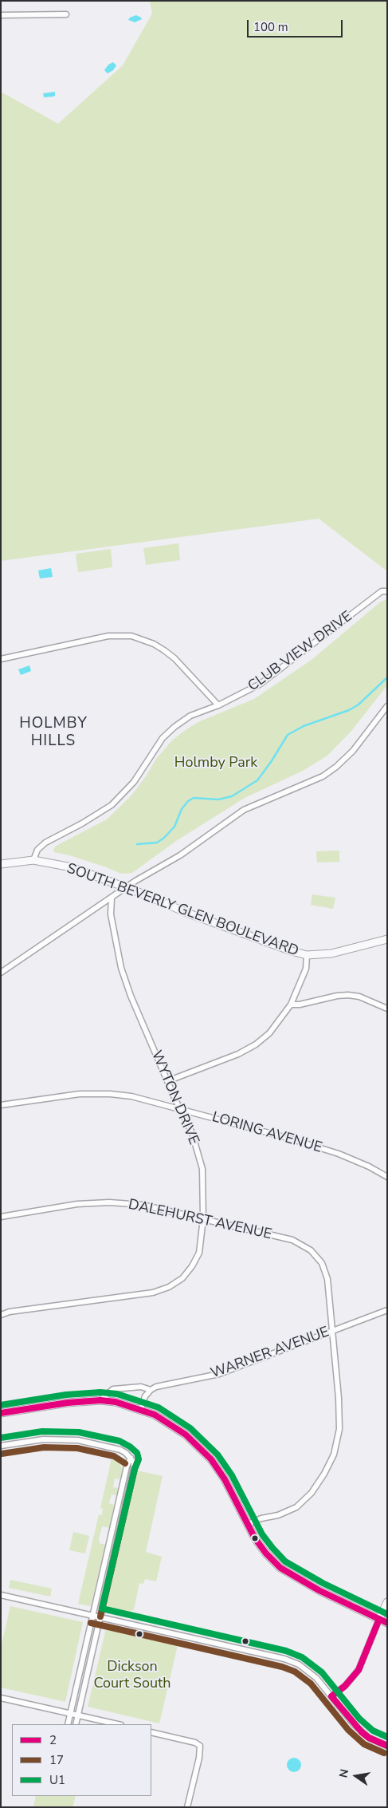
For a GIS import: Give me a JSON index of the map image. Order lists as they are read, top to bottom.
{
  "streets": {
    "street": [
      "CLUB VIEW DRIVE",
      "SOUTH BEVERLY GLEN BOULEVARD",
      "WYTON DRIVE",
      "LORING AVENUE",
      "DALEHURST AVENUE",
      "WARNER AVENUE"
    ]
  },
  "crossings": [
    ["CLUB VIEW DRIVE", "SOUTH BEVERLY GLEN BOULEVARD"],
    ["WYTON DRIVE", "LORING AVENUE"],
    ["WYTON DRIVE", "DALEHURST AVENUE"],
    ["DALEHURST AVENUE", "WARNER AVENUE"]
  ],
  "districts": ["HOLMBY HILLS"],
  "parks": ["Holmby Park", "Dickson Court South"],
  "lines": ["transit line U1", "transit line 2", "transit line 17"],
  "legend": ["2", "17", "U1"],
  "scale_bar": "100 m",
  "north": "left"
}
